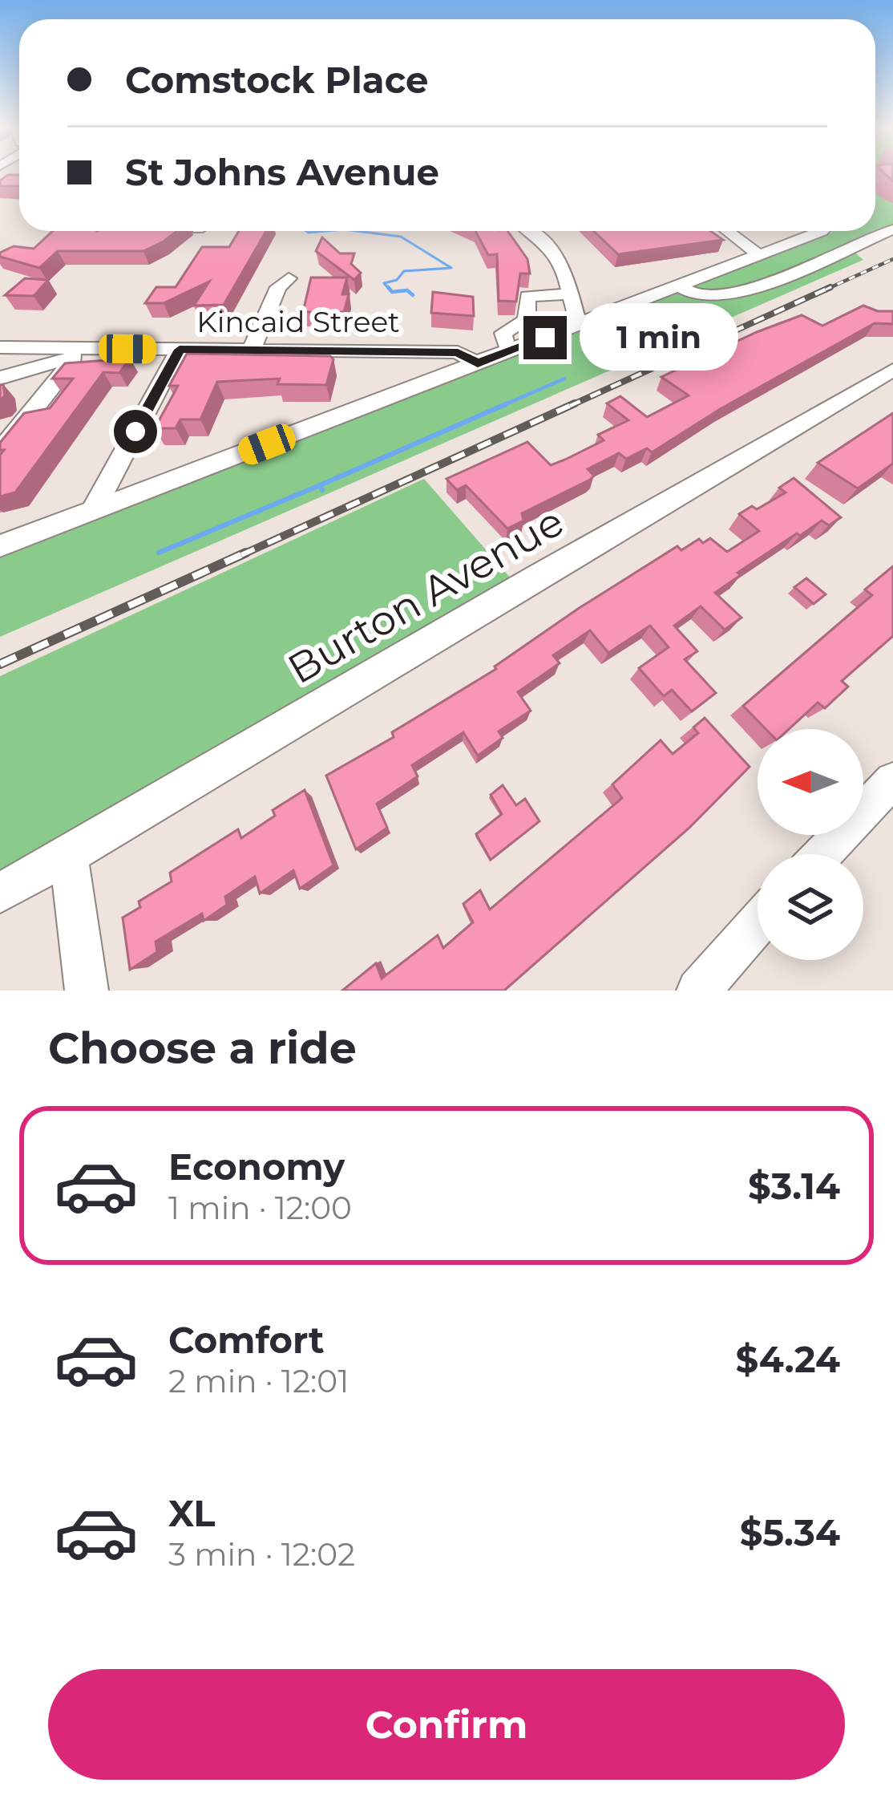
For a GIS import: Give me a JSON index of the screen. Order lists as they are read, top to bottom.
{
  "streets": {
    "street": ["Kincaid Street", "Burton Avenue"]
  },
  "north": "left",
  "page": {
    "banner": ["Comstock Place", "St Johns Avenue"],
    "bubble": "1 min",
    "heading": "Choose a ride",
    "list": [
      {
        "name": "Economy",
        "note": "1 min · 12:00",
        "value": "$3.14"
      },
      {
        "name": "Comfort",
        "note": "2 min · 12:01",
        "value": "$4.24"
      },
      {
        "name": "XL",
        "note": "3 min · 12:02",
        "value": "$5.34"
      }
    ],
    "buttons": "Confirm"
  }
}
